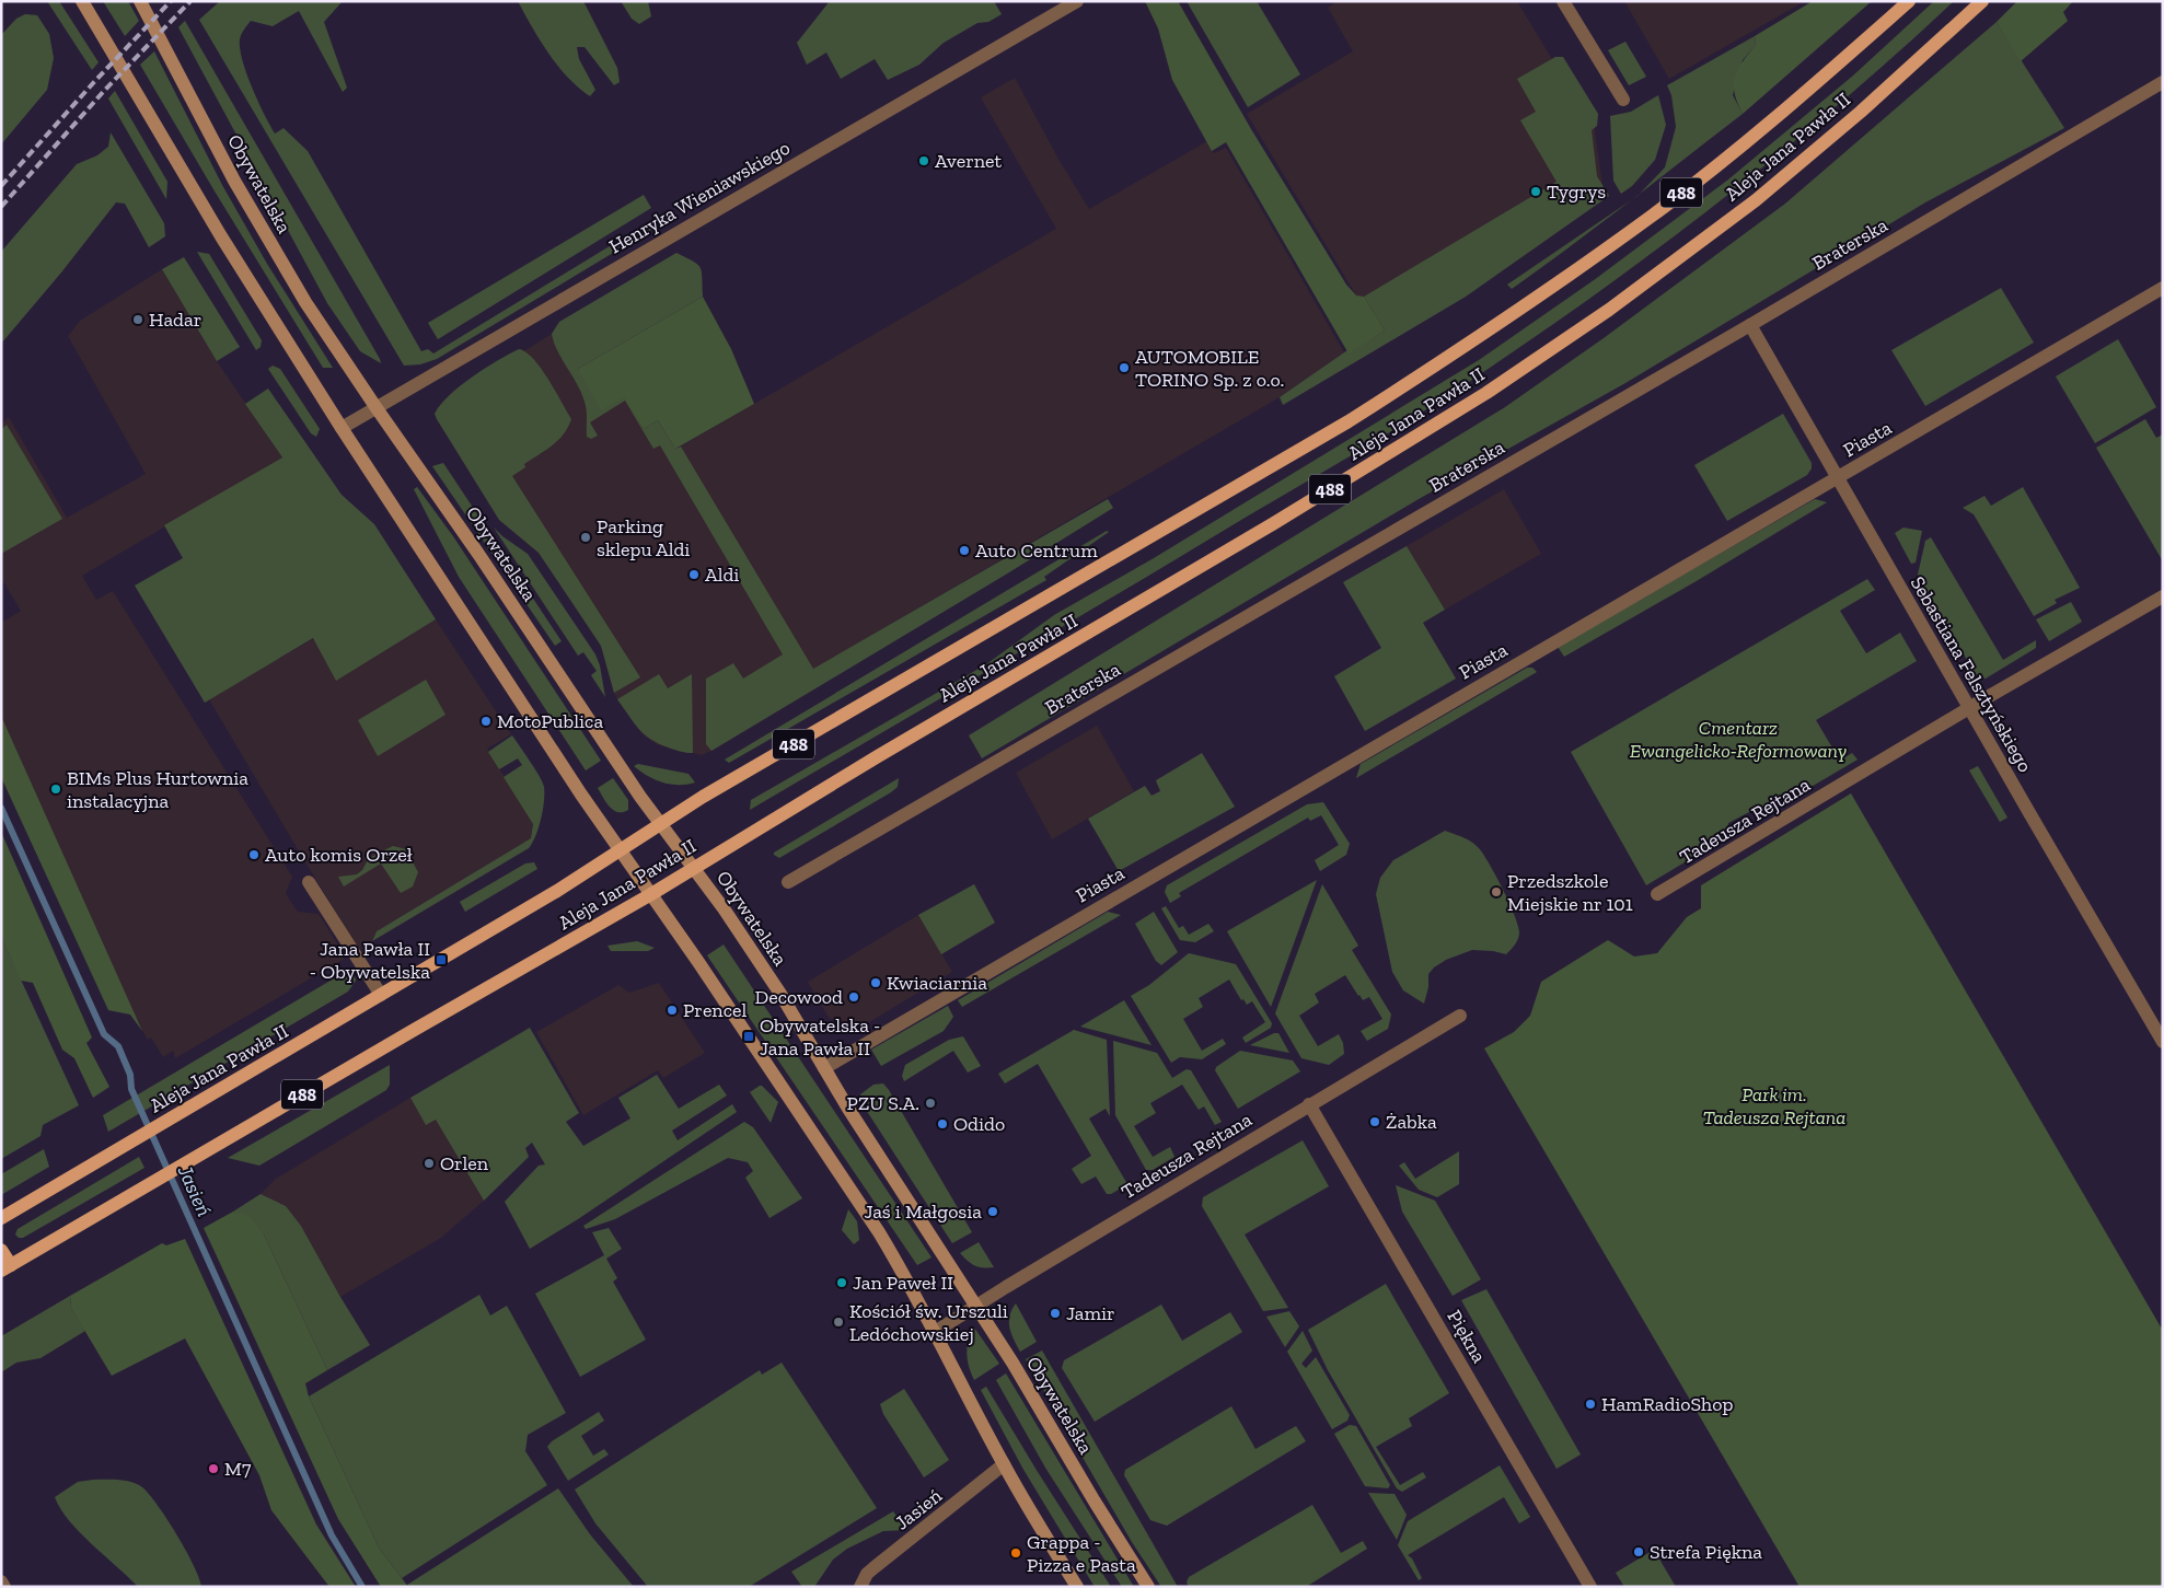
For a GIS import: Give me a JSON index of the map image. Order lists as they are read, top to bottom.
{
  "streets": {
    "main road": ["Aleja Jana Pawła II", "Obywatelska", "488"],
    "street": [
      "Henryka Wieniawskiego",
      "Braterska",
      "Piasta",
      "Sebastiana Felsztyńskiego",
      "Tadeusza Rejtana",
      "Piękna",
      "Jasień"
    ]
  },
  "crossings": [
    ["Aleja Jana Pawła II", "Obywatelska"],
    ["Obywatelska", "Henryka Wieniawskiego"],
    ["Obywatelska", "Piasta"],
    ["Obywatelska", "Tadeusza Rejtana"],
    ["Braterska", "Sebastiana Felsztyńskiego"],
    ["Piasta", "Sebastiana Felsztyńskiego"],
    ["Sebastiana Felsztyńskiego", "Tadeusza Rejtana"],
    ["Tadeusza Rejtana", "Piękna"]
  ],
  "water": ["Jasień"],
  "parks": ["Cmentarz Ewangelicko-Reformowany", "Park im. Tadeusza Rejtana"],
  "places": {
    "other": [
      "Avernet",
      "Tygrys",
      "Hadar",
      "AUTOMOBILE TORINO Sp. z o.o.",
      "Parking sklepu Aldi",
      "Auto Centrum",
      "Aldi",
      "MotoPublica",
      "BIMs Plus Hurtownia instalacyjna",
      "Auto komis Orzeł",
      "Przedszkole Miejskie nr 101",
      "Kwiaciarnia",
      "Decowood",
      "Prencel",
      "PZU S.A.",
      "Żabka",
      "Odido",
      "Orlen",
      "Jaś i Małgosia",
      "Jan Paweł II",
      "Jamir",
      "Kościół św. Urszuli Ledóchowskiej",
      "HamRadioShop",
      "M7",
      "Strefa Piękna",
      "Grappa - Pizza e Pasta"
    ],
    "transit": ["Jana Pawła II - Obywatelska", "Obywatelska - Jana Pawła II"]
  }
}
